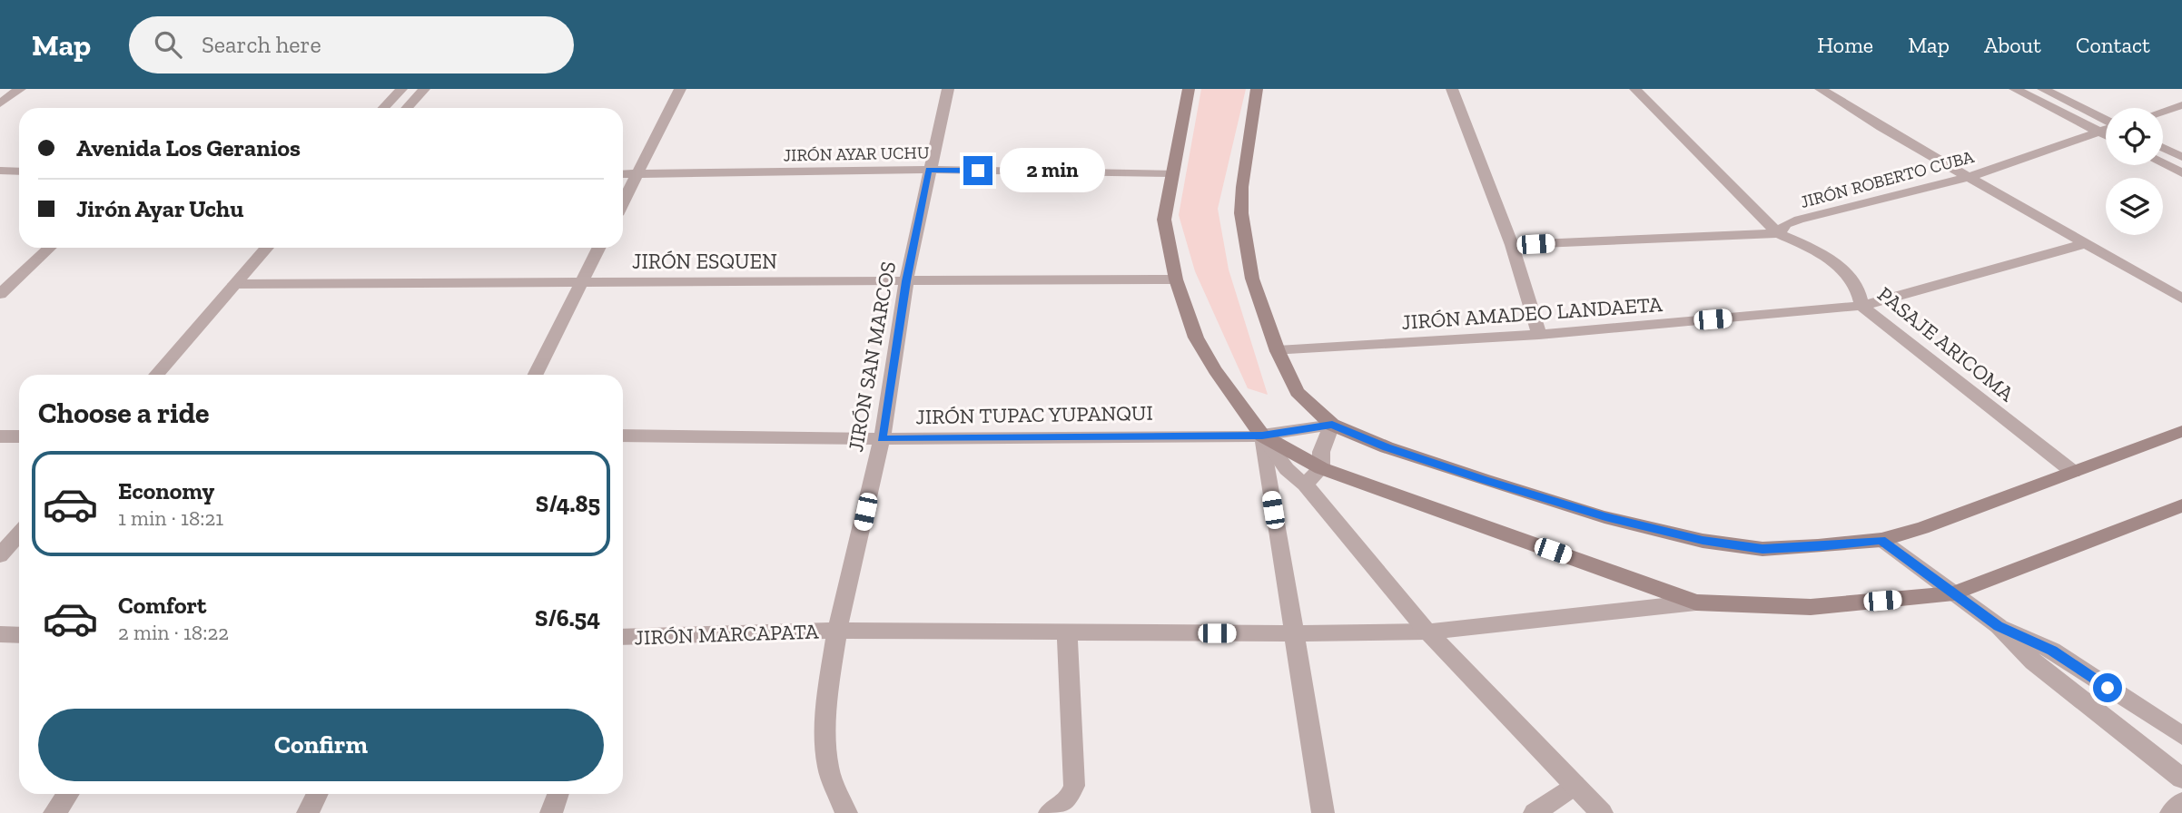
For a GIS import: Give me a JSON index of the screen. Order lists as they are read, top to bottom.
{
  "streets": {
    "street": [
      "JIRÓN AYAR UCHU",
      "JIRÓN ROBERTO CUBA",
      "JIRÓN ESQUEN",
      "JIRÓN AMADEO LANDAETA",
      "PASAJE ARICOMA",
      "JIRÓN SAN MARCOS",
      "JIRÓN TUPAC YUPANQUI",
      "JIRÓN MARCAPATA"
    ]
  },
  "crossings": [
    ["JIRÓN AYAR UCHU", "JIRÓN SAN MARCOS"],
    ["JIRÓN ROBERTO CUBA", "PASAJE ARICOMA"],
    ["JIRÓN ESQUEN", "JIRÓN SAN MARCOS"],
    ["JIRÓN AMADEO LANDAETA", "PASAJE ARICOMA"],
    ["JIRÓN SAN MARCOS", "JIRÓN TUPAC YUPANQUI"],
    ["JIRÓN SAN MARCOS", "JIRÓN MARCAPATA"]
  ],
  "page": {
    "header": "Map",
    "search": "Search here",
    "nav": [
      "Home",
      "Map",
      "About",
      "Contact"
    ],
    "banner": ["Avenida Los Geranios", "Jirón Ayar Uchu"],
    "bubble": "2 min",
    "heading": "Choose a ride",
    "list": [
      {
        "name": "Economy",
        "note": "1 min · 18:21",
        "value": "S/4.85"
      },
      {
        "name": "Comfort",
        "note": "2 min · 18:22",
        "value": "S/6.54"
      }
    ],
    "buttons": "Confirm"
  }
}
